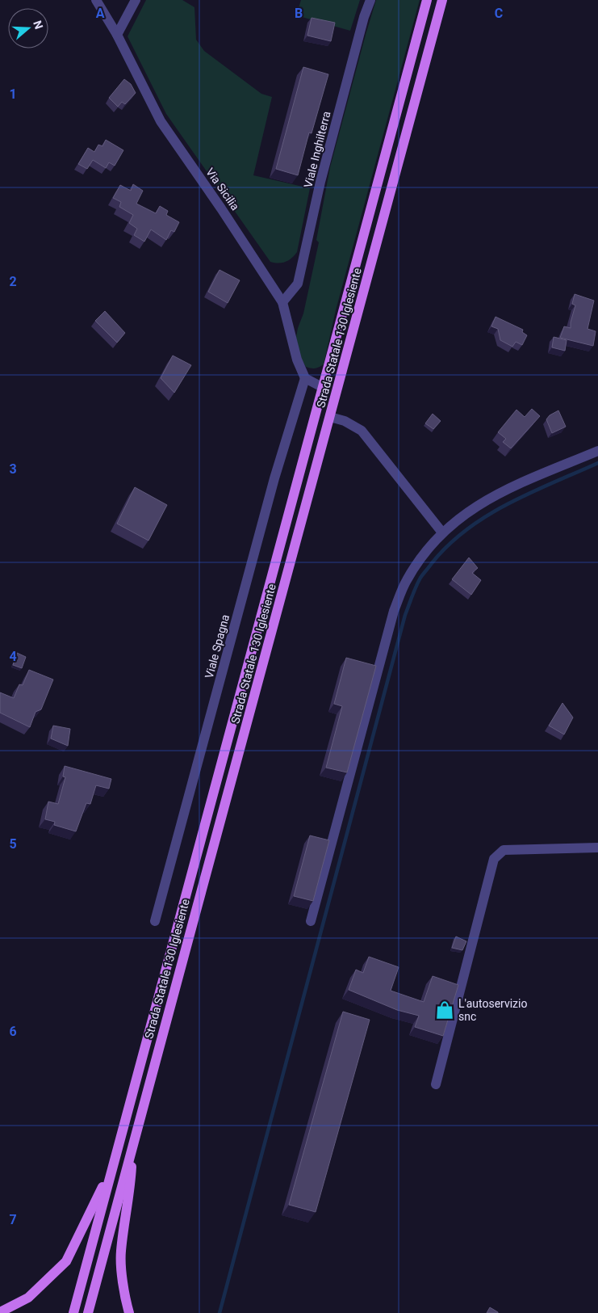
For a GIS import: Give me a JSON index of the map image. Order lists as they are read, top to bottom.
{
  "streets": {
    "main road": ["Strada Statale 130 Iglesiente"],
    "street": ["Viale Inghilterra", "Via Sicilia", "Viale Spagna"]
  },
  "crossings": [
    ["Viale Inghilterra", "Via Sicilia"],
    ["Via Sicilia", "Viale Spagna"]
  ],
  "places": {
    "shop": ["L'autoservizio snc"]
  },
  "north": "right",
  "grid": {
    "columns": ["A", "B", "C"],
    "rows": [
      "1",
      "2",
      "3",
      "4",
      "5",
      "6",
      "7"
    ]
  }
}
